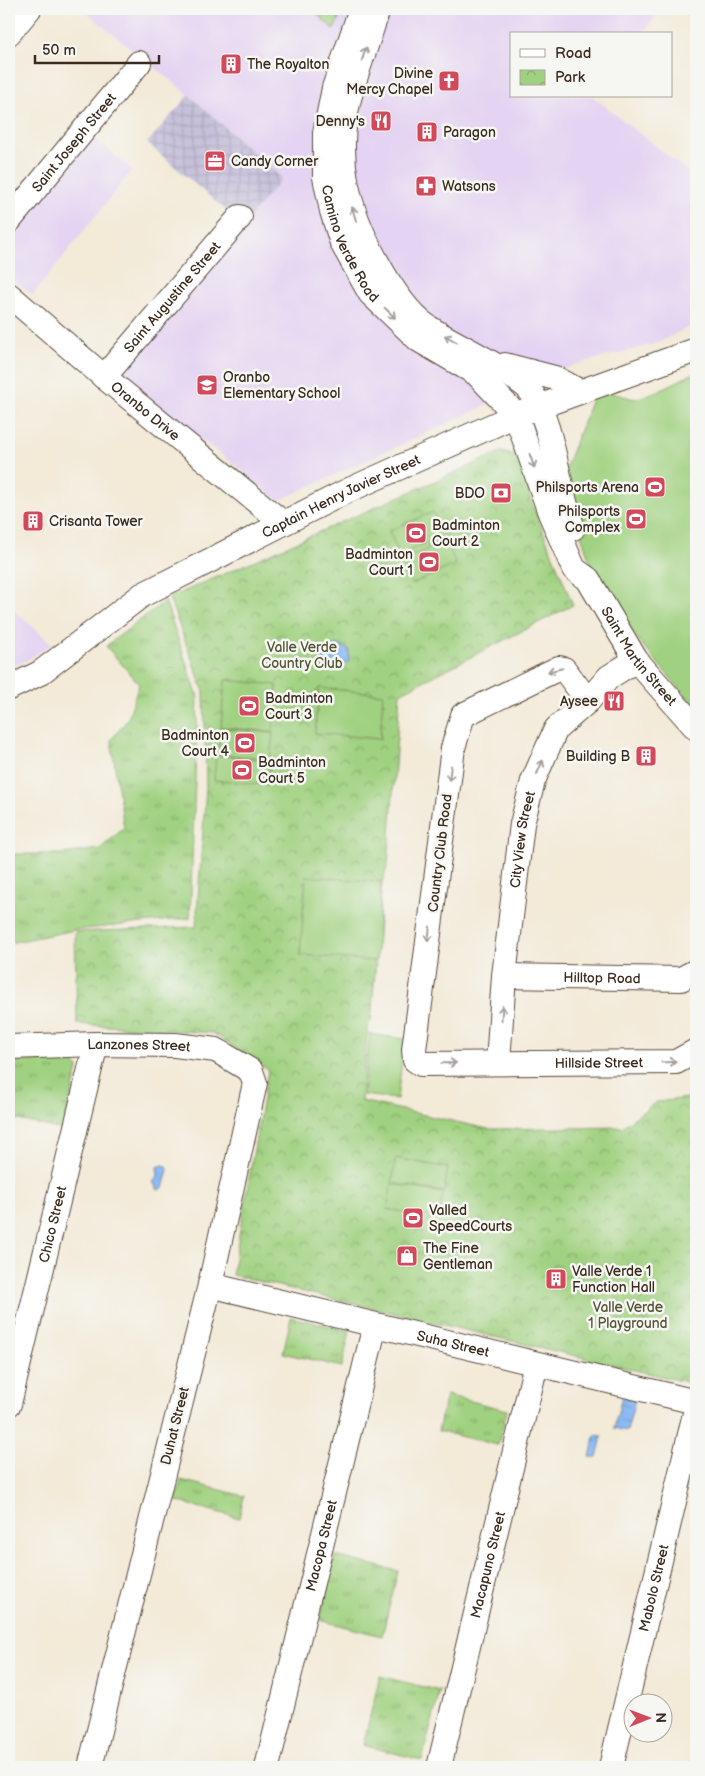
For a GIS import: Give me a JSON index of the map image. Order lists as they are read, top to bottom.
{
  "streets": {
    "street": [
      "Saint Joseph Street",
      "Camino Verde Road",
      "Saint Augustine Street",
      "Oranbo Drive",
      "Captain Henry Javier Street",
      "Saint Martin Street",
      "City View Street",
      "Country Club Road",
      "Hilltop Road",
      "Lanzones Street",
      "Hillside Street",
      "Chico Street",
      "Suha Street",
      "Duhat Street",
      "Macopa Street",
      "Macapuno Street",
      "Mabolo Street"
    ]
  },
  "crossings": [
    ["Camino Verde Road", "Captain Henry Javier Street"],
    ["Camino Verde Road", "Saint Martin Street"],
    ["Saint Augustine Street", "Oranbo Drive"],
    ["Oranbo Drive", "Captain Henry Javier Street"],
    ["Captain Henry Javier Street", "Saint Martin Street"],
    ["Saint Martin Street", "City View Street"],
    ["City View Street", "Country Club Road"],
    ["City View Street", "Hilltop Road"],
    ["City View Street", "Hillside Street"],
    ["Country Club Road", "Hillside Street"],
    ["Lanzones Street", "Chico Street"],
    ["Lanzones Street", "Duhat Street"],
    ["Suha Street", "Duhat Street"],
    ["Suha Street", "Macopa Street"],
    ["Suha Street", "Macapuno Street"]
  ],
  "one_way": ["City View Street", "Hillside Street"],
  "parks": ["Valle Verde Country Club", "Valle Verde 1 Playground"],
  "places": {
    "building": [
      "The Royalton",
      "Paragon",
      "Crisanta Tower",
      "Building B",
      "Valle Verde 1 Function Hall"
    ],
    "church": ["Divine Mercy Chapel"],
    "restaurant": ["Denny's", "Aysee"],
    "office": ["Candy Corner"],
    "pharmacy": ["Watsons"],
    "school or university": ["Oranbo Elementary School"],
    "sports": [
      "Philsports Arena",
      "Philsports Complex",
      "Badminton Court 2",
      "Badminton Court 1",
      "Badminton Court 3",
      "Badminton Court 4",
      "Badminton Court 5",
      "Valled SpeedCourts"
    ],
    "bank": ["BDO"],
    "shop": ["The Fine Gentleman"]
  },
  "legend": ["Road", "Park"],
  "scale_bar": "50 m",
  "north": "right"
}
